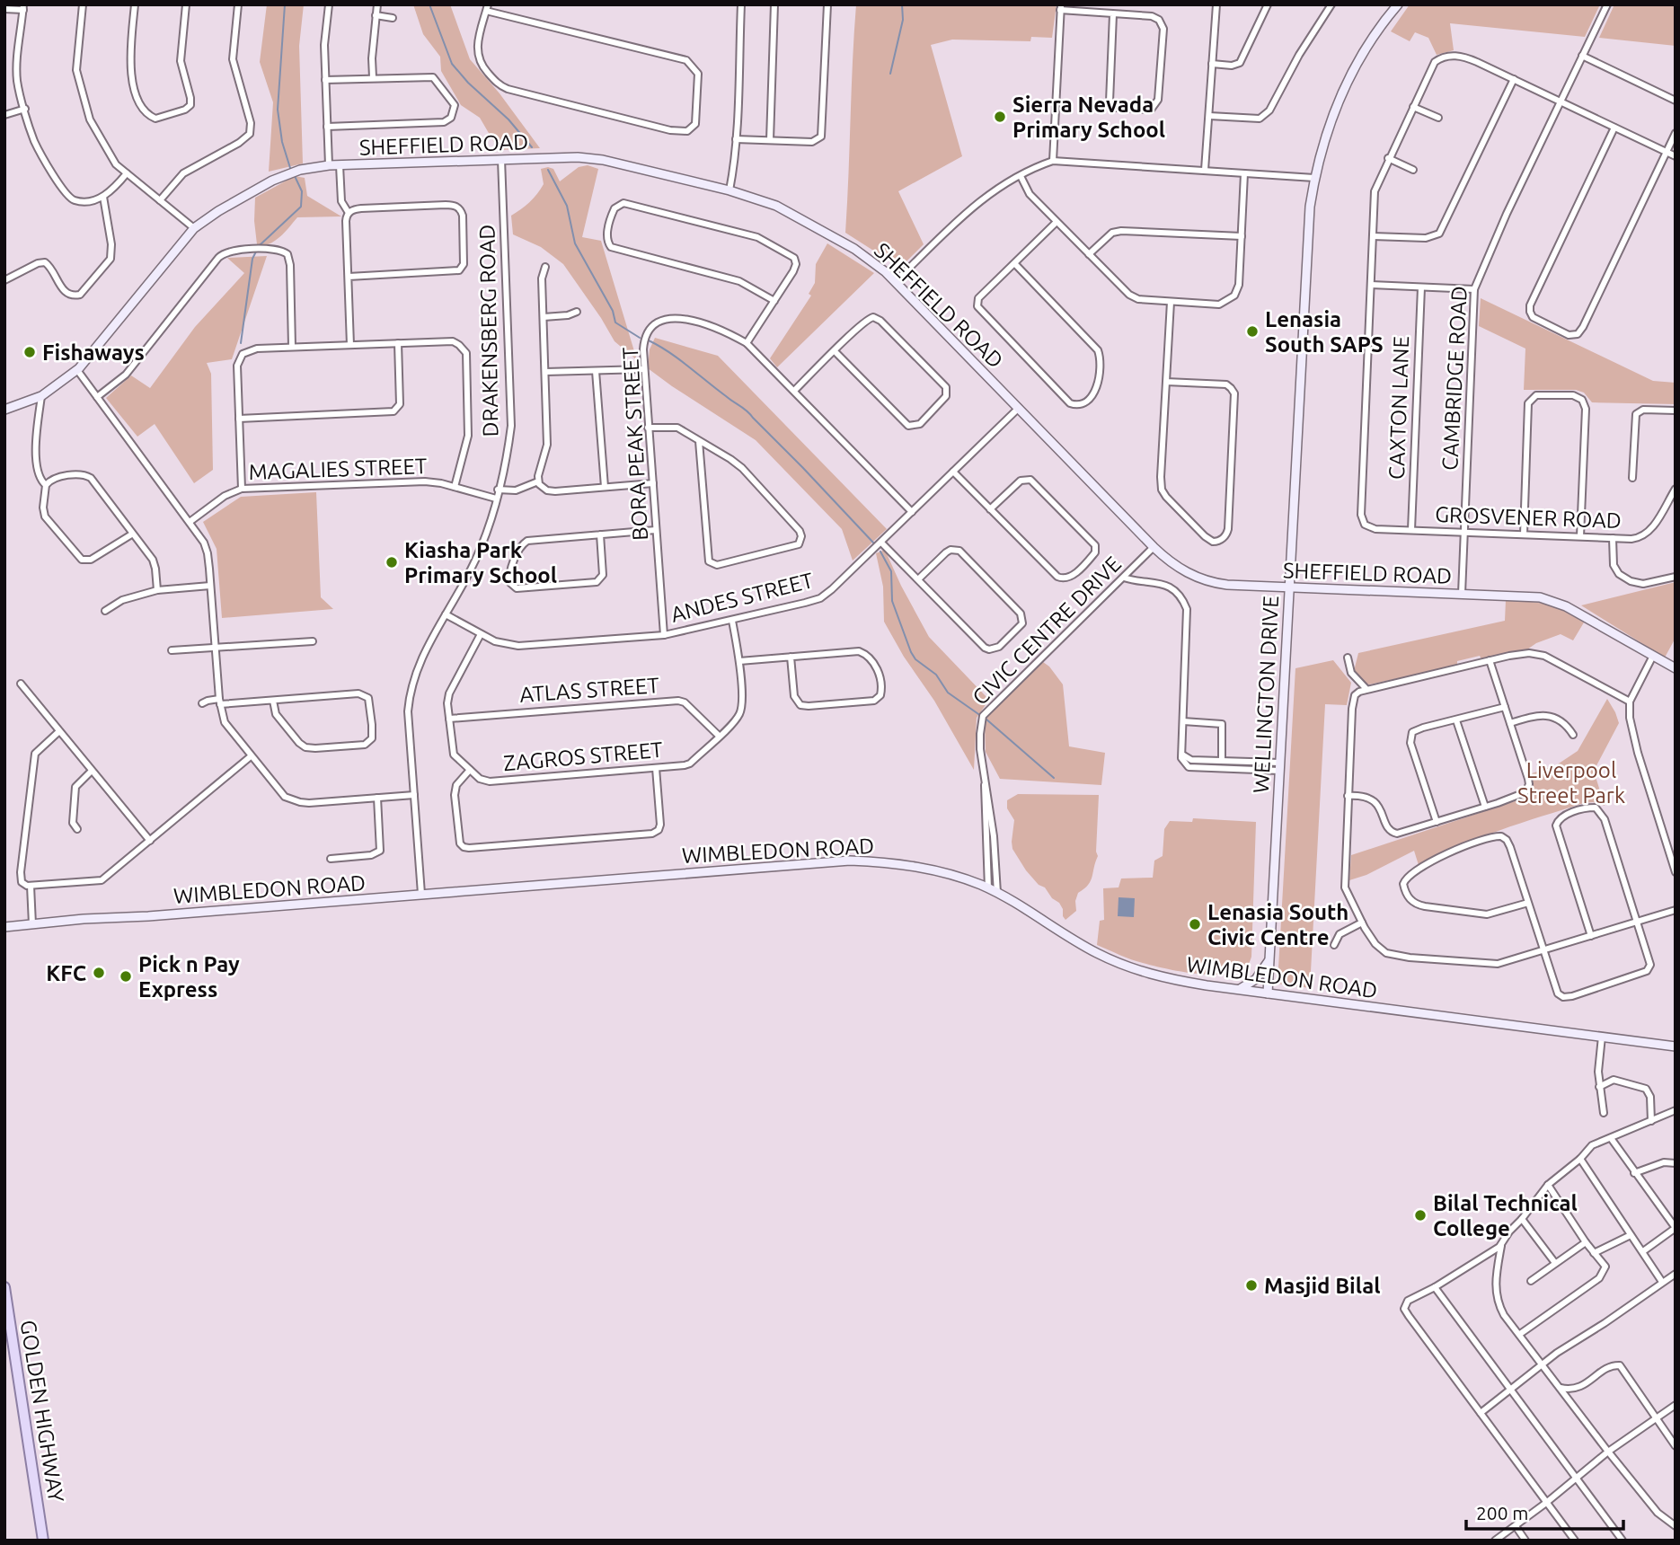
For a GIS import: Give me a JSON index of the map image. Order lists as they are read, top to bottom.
{
  "streets": {
    "main road": ["GOLDEN HIGHWAY"],
    "street": [
      "SHEFFIELD ROAD",
      "DRAKENSBERG ROAD",
      "CAMBRIDGE ROAD",
      "CAXTON LANE",
      "BORA PEAK STREET",
      "MAGALIES STREET",
      "GROSVENER ROAD",
      "ANDES STREET",
      "CIVIC CENTRE DRIVE",
      "ATLAS STREET",
      "WELLINGTON DRIVE",
      "ZAGROS STREET",
      "WIMBLEDON ROAD"
    ]
  },
  "crossings": [
    ["SHEFFIELD ROAD", "DRAKENSBERG ROAD"],
    ["SHEFFIELD ROAD", "CAMBRIDGE ROAD"],
    ["SHEFFIELD ROAD", "ANDES STREET"],
    ["SHEFFIELD ROAD", "CIVIC CENTRE DRIVE"],
    ["SHEFFIELD ROAD", "WELLINGTON DRIVE"],
    ["DRAKENSBERG ROAD", "MAGALIES STREET"],
    ["DRAKENSBERG ROAD", "ANDES STREET"],
    ["DRAKENSBERG ROAD", "WIMBLEDON ROAD"],
    ["CAMBRIDGE ROAD", "GROSVENER ROAD"],
    ["CAXTON LANE", "GROSVENER ROAD"],
    ["BORA PEAK STREET", "ANDES STREET"],
    ["ANDES STREET", "ZAGROS STREET"],
    ["CIVIC CENTRE DRIVE", "WIMBLEDON ROAD"],
    ["ATLAS STREET", "ZAGROS STREET"],
    ["WELLINGTON DRIVE", "WIMBLEDON ROAD"]
  ],
  "parks": ["Liverpool Street Park"],
  "places": [
    "Sierra Nevada Primary School",
    "Lenasia South SAPS",
    "Fishaways",
    "Kiasha Park Primary School",
    "Lenasia South Civic Centre",
    "KFC",
    "Pick n Pay Express",
    "Bilal Technical College",
    "Masjid Bilal"
  ],
  "scale_bar": "200 m"
}
